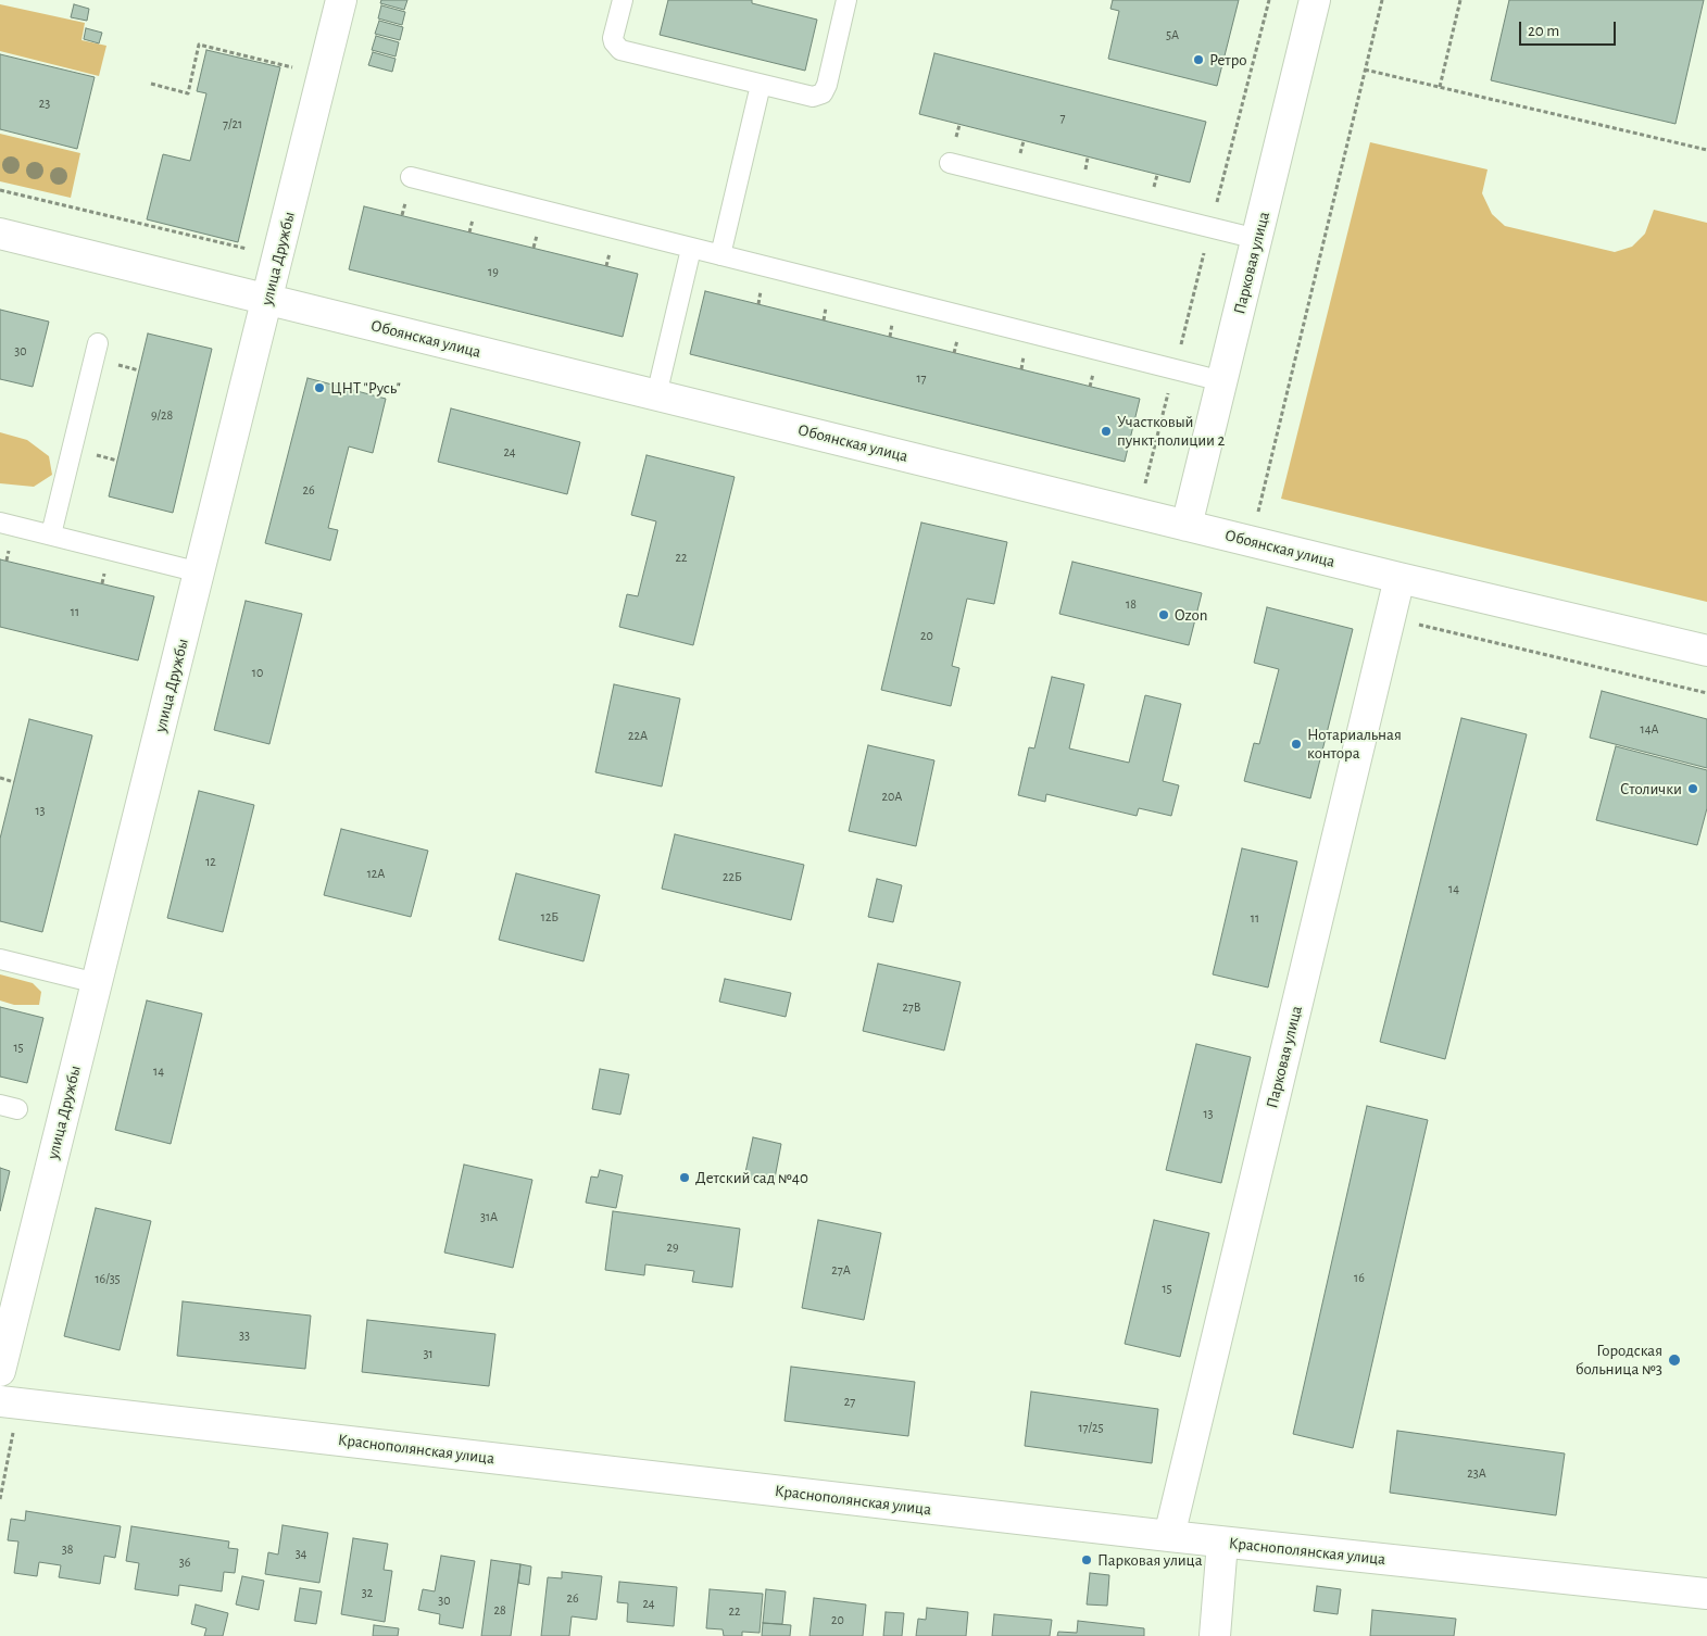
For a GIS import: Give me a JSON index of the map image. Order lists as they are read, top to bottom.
{
  "streets": {
    "street": [
      "улица Дружбы",
      "Парковая улица",
      "Обоянская улица",
      "Краснополянская улица"
    ]
  },
  "crossings": [
    ["улица Дружбы", "Обоянская улица"],
    ["Парковая улица", "Обоянская улица"],
    ["Парковая улица", "Краснополянская улица"]
  ],
  "places": [
    "Ретро",
    "ЦНТ \"Русь\"",
    "Участковый пункт полиции 2",
    "Ozon",
    "Нотариальная контора",
    "Столички",
    "Детский сад №40",
    "Городская больница №3",
    "Парковая улица"
  ],
  "house_numbers": [
    "5А",
    "23",
    "7",
    "7/21",
    "19",
    "30",
    "17",
    "9/28",
    "24",
    "26",
    "22",
    "18",
    "11",
    "20",
    "10",
    "14А",
    "22А",
    "20А",
    "13",
    "12",
    "12А",
    "22Б",
    "14",
    "12Б",
    "11",
    "27В",
    "15",
    "14",
    "13",
    "31А",
    "29",
    "27А",
    "16",
    "16/35",
    "15",
    "33",
    "31",
    "27",
    "17/25",
    "23А",
    "38",
    "34",
    "36",
    "32",
    "26",
    "30",
    "24",
    "28",
    "22",
    "20"
  ],
  "scale_bar": "20 m"
}
